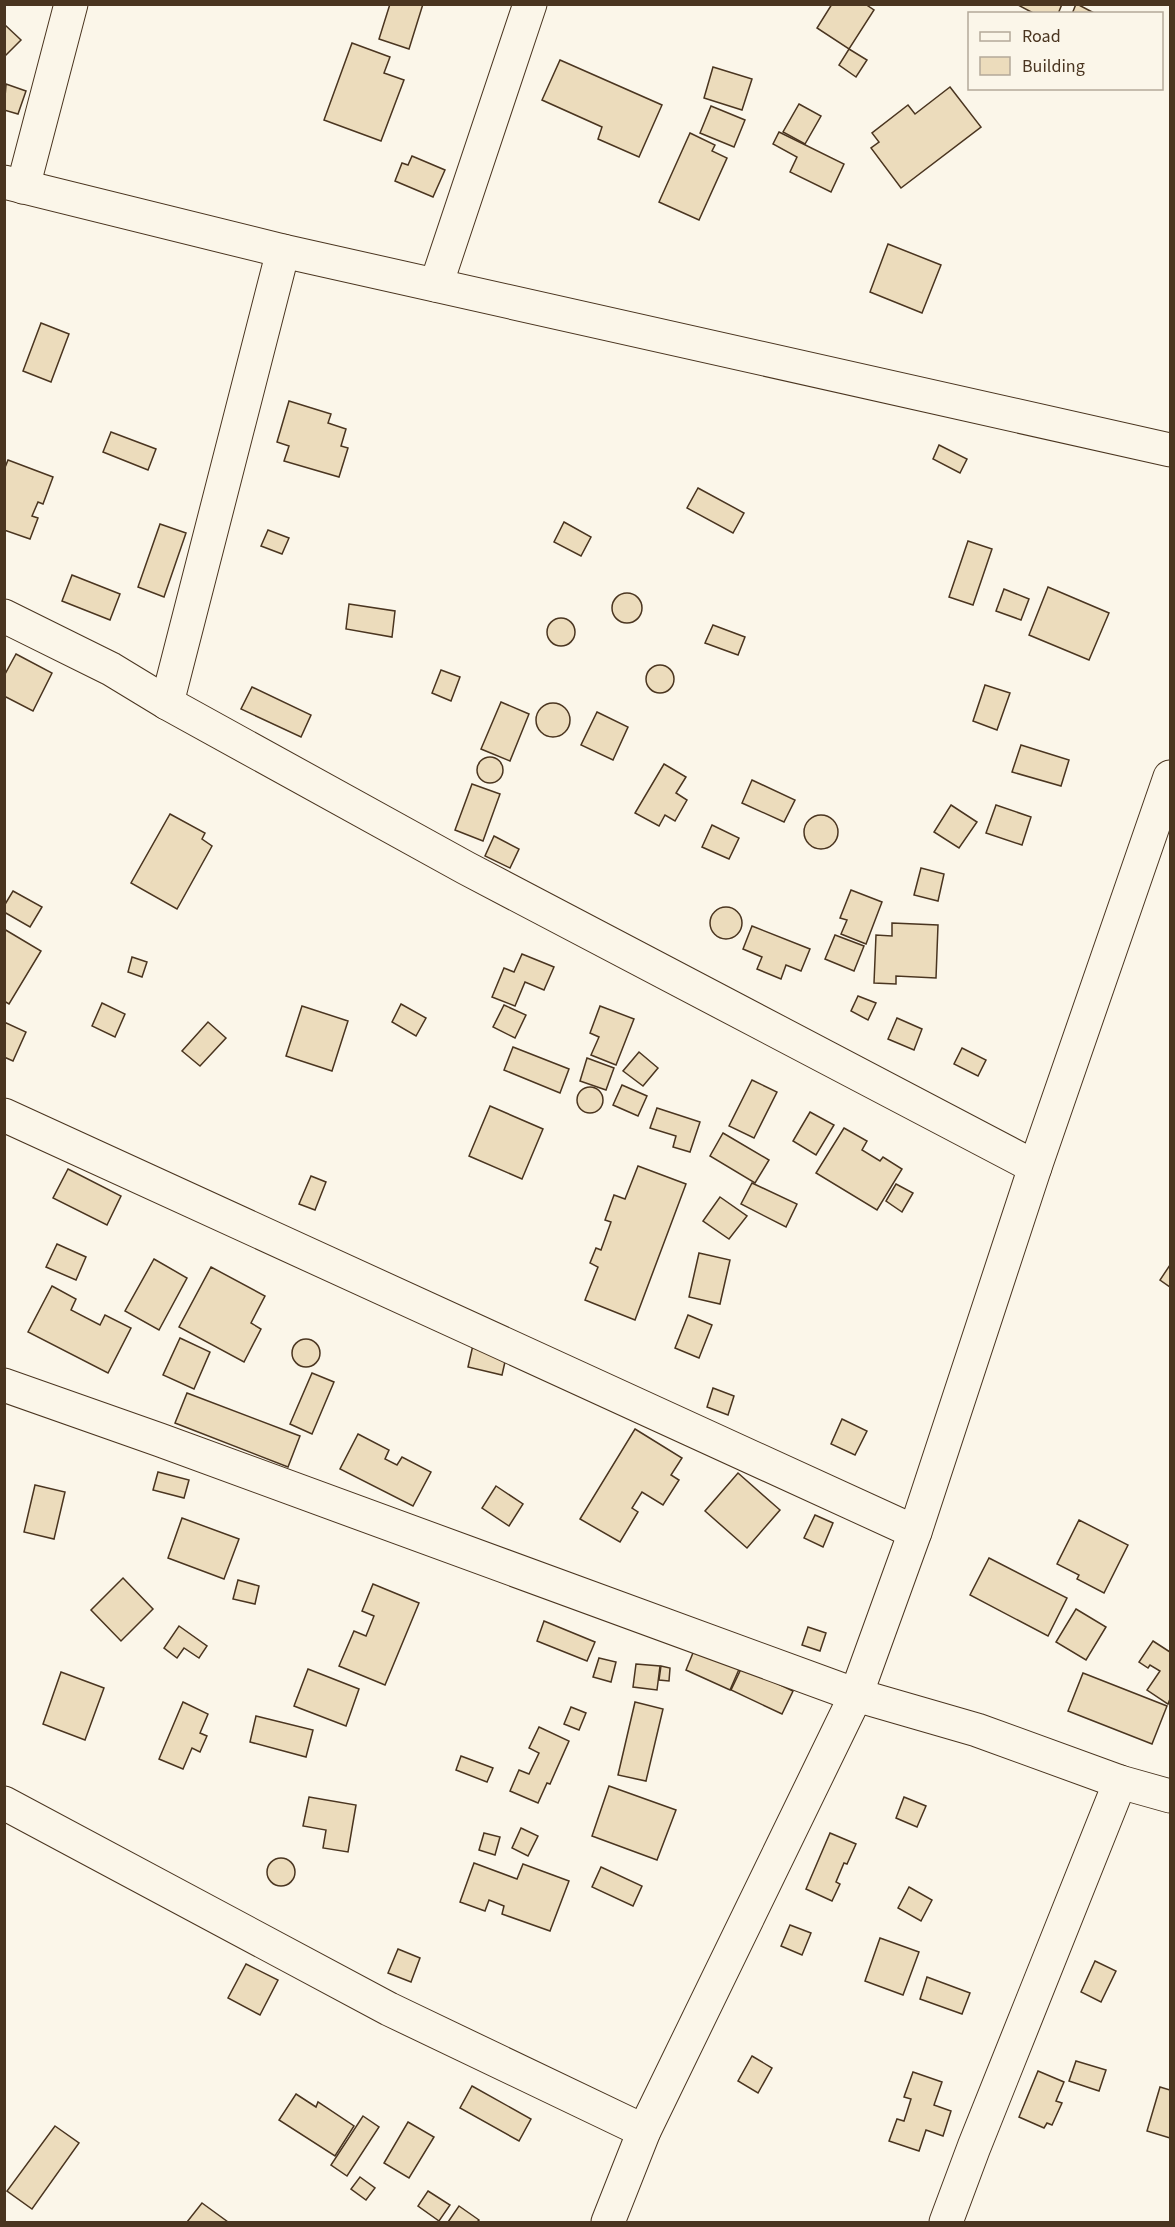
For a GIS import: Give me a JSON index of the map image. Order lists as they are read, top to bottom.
{
  "legend": ["Road", "Building"]
}
